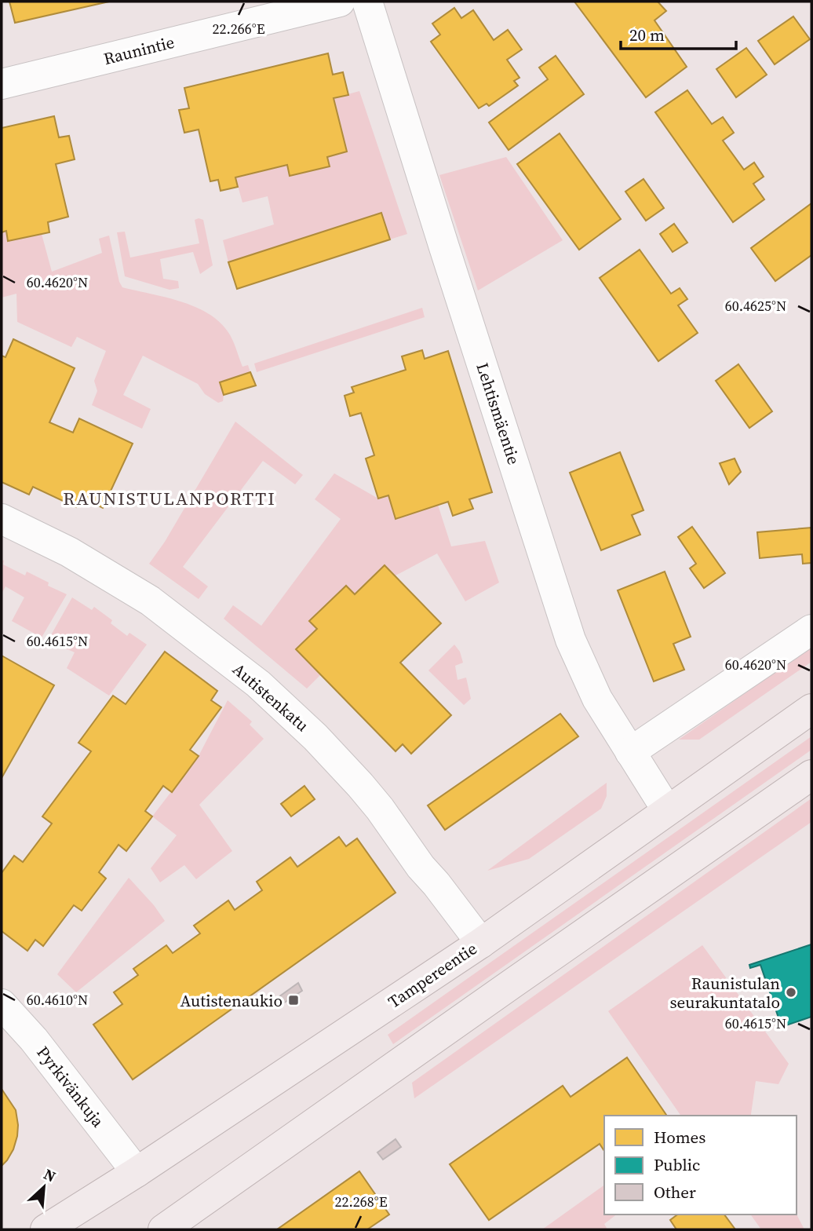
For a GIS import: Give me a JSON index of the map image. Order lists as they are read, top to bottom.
{
  "streets": {
    "highway": ["Tampereentie"],
    "street": [
      "Raunintie",
      "Lehtismäentie",
      "Autistenkatu",
      "Pyrkivänkuja"
    ]
  },
  "crossings": [
    ["Lehtismäentie", "Tampereentie"],
    ["Autistenkatu", "Tampereentie"],
    ["Tampereentie", "Pyrkivänkuja"]
  ],
  "districts": ["RAUNISTULANPORTTI"],
  "places": {
    "other": ["Raunistulan seurakuntatalo"],
    "transit": ["Autistenaukio"]
  },
  "legend": ["Homes", "Public", "Other"],
  "scale_bar": "20 m",
  "north": "top right",
  "coordinates": [
    "22.266°E",
    "60.4620°N",
    "60.4625°N",
    "60.4615°N",
    "60.4610°N",
    "22.268°E"
  ]
}
